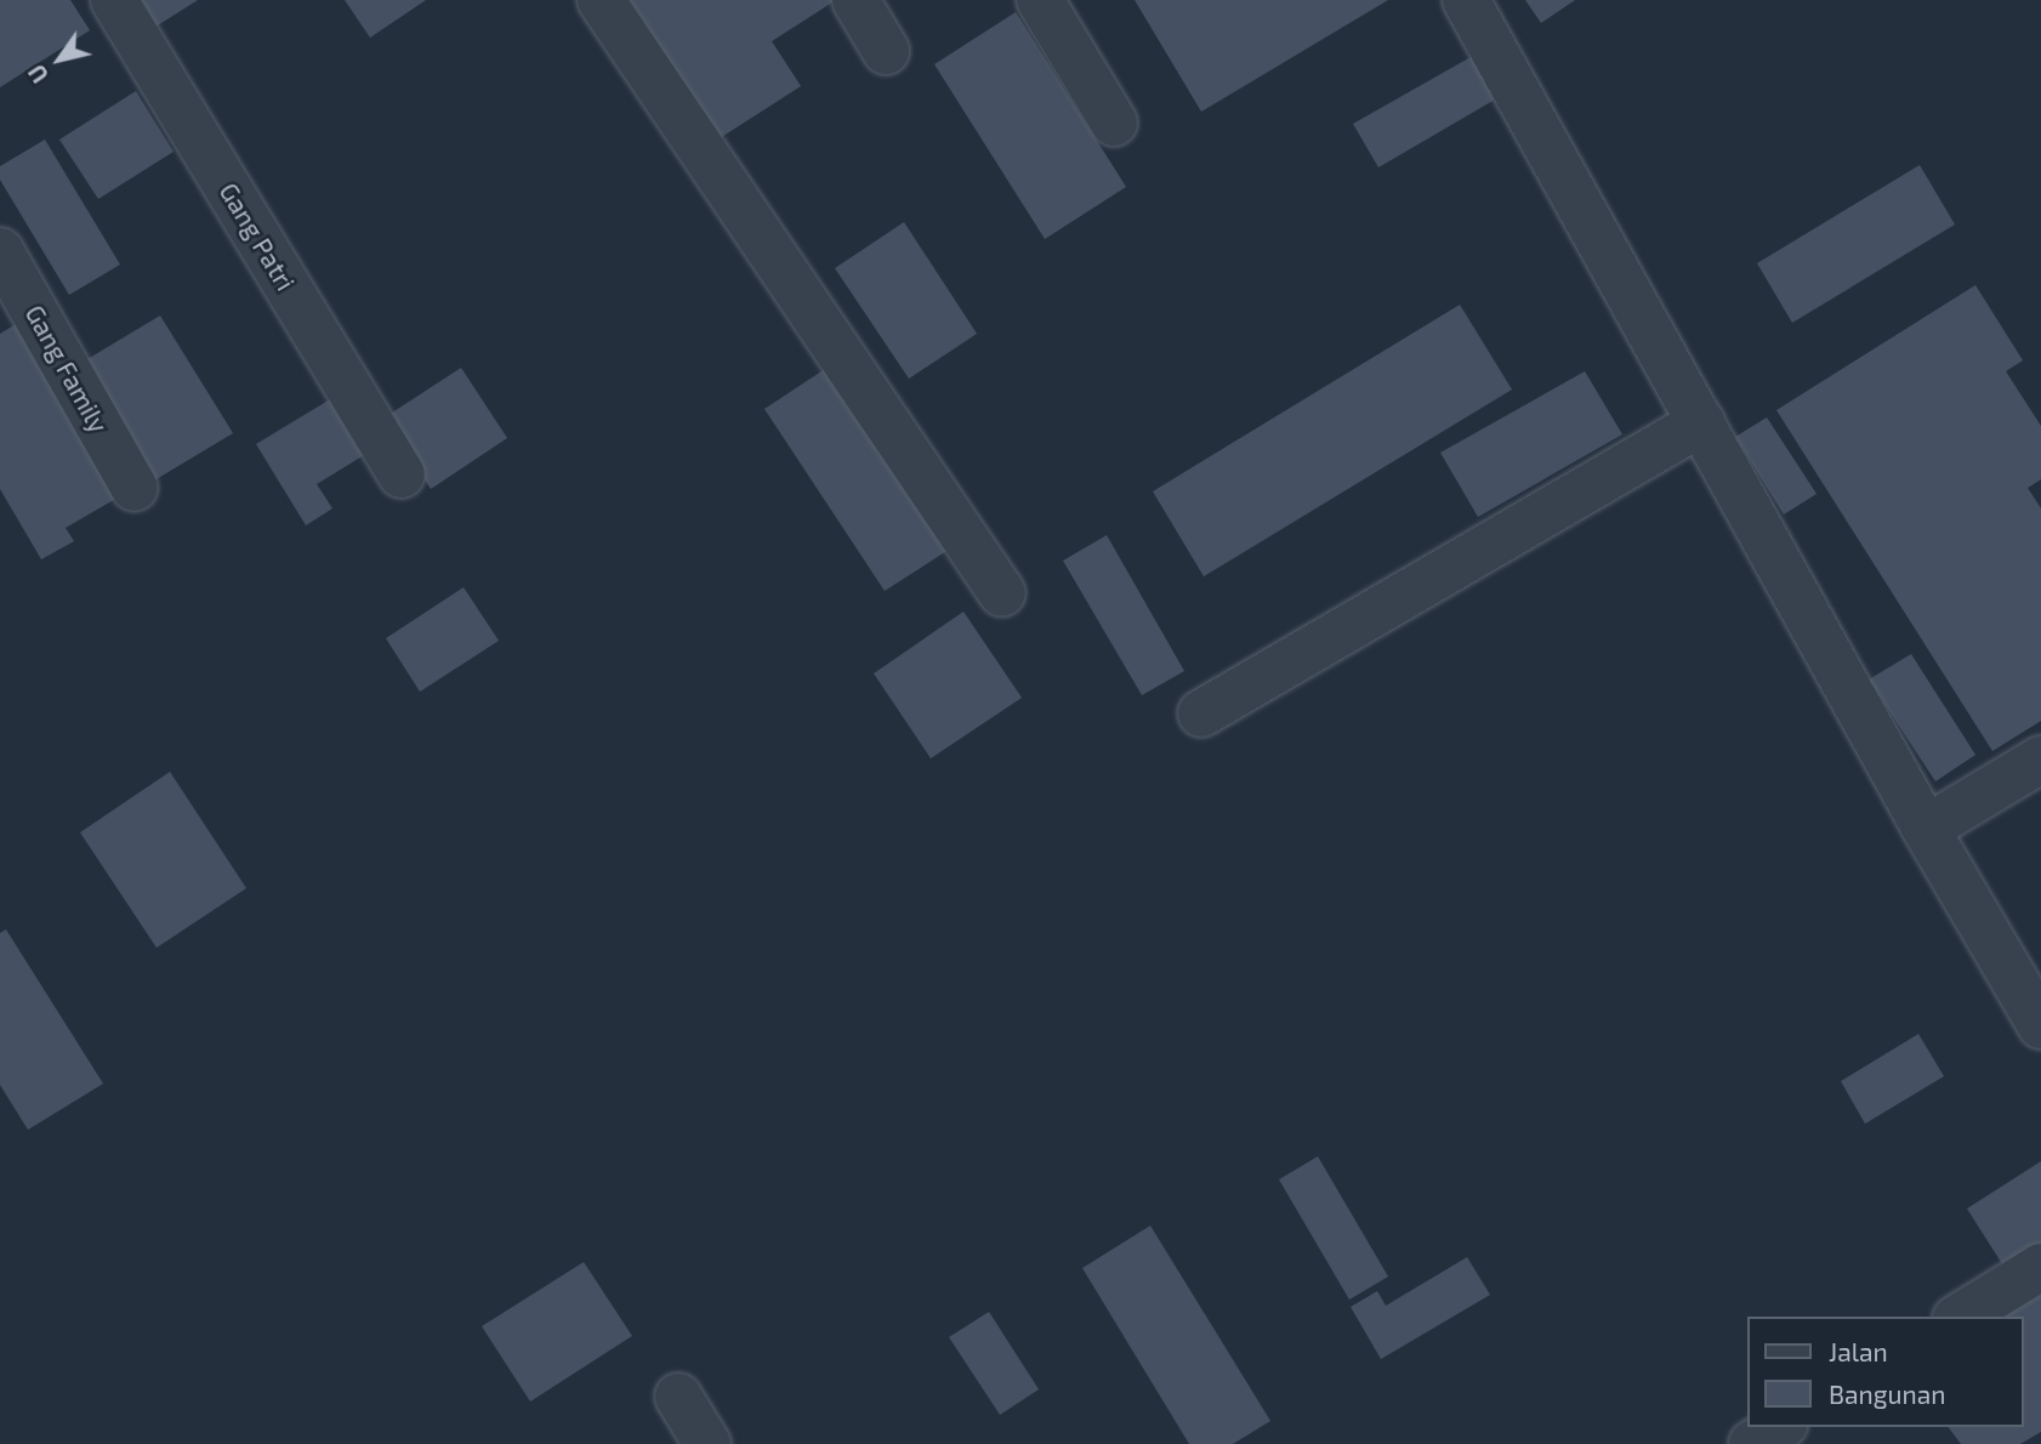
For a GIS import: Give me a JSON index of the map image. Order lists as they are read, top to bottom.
{
  "streets": {
    "street": ["Gang Patri", "Gang Family"]
  },
  "legend": ["Jalan", "Bangunan"],
  "north": "bottom left"
}
